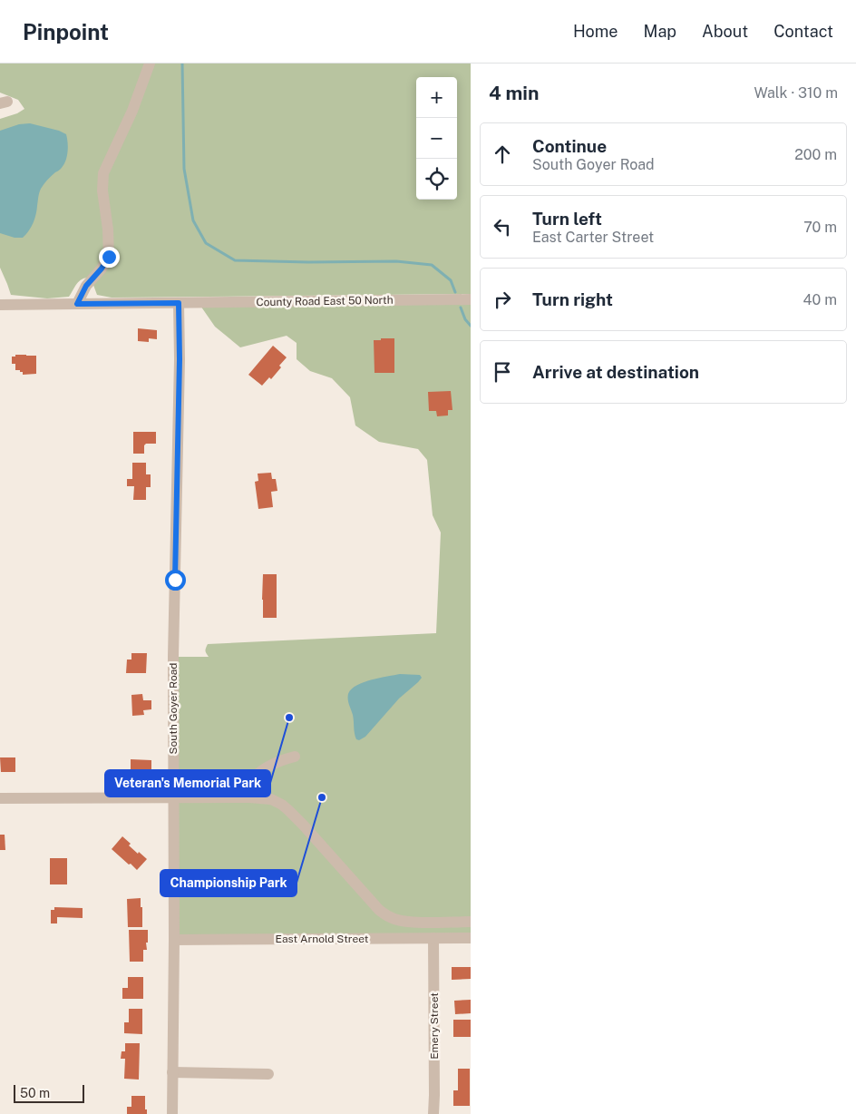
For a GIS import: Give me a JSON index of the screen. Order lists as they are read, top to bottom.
{
  "streets": {
    "street": [
      "County Road East 50 North",
      "South Goyer Road",
      "East Arnold Street",
      "Emery Street"
    ]
  },
  "crossings": [
    ["County Road East 50 North", "South Goyer Road"],
    ["South Goyer Road", "East Arnold Street"],
    ["East Arnold Street", "Emery Street"]
  ],
  "places": ["Veteran's Memorial Park", "Championship Park"],
  "scale_bar": "50 m",
  "page": {
    "header": "Pinpoint",
    "nav": [
      "Home",
      "Map",
      "About",
      "Contact"
    ],
    "heading": ["4 min", "Walk · 310 m"],
    "map_buttons": ["+", "−"],
    "list": [
      ["Continue", "South Goyer Road", "200 m"],
      ["Turn left", "East Carter Street", "70 m"],
      ["Turn right", "40 m"],
      "Arrive at destination"
    ],
    "scale": "50 m"
  }
}
